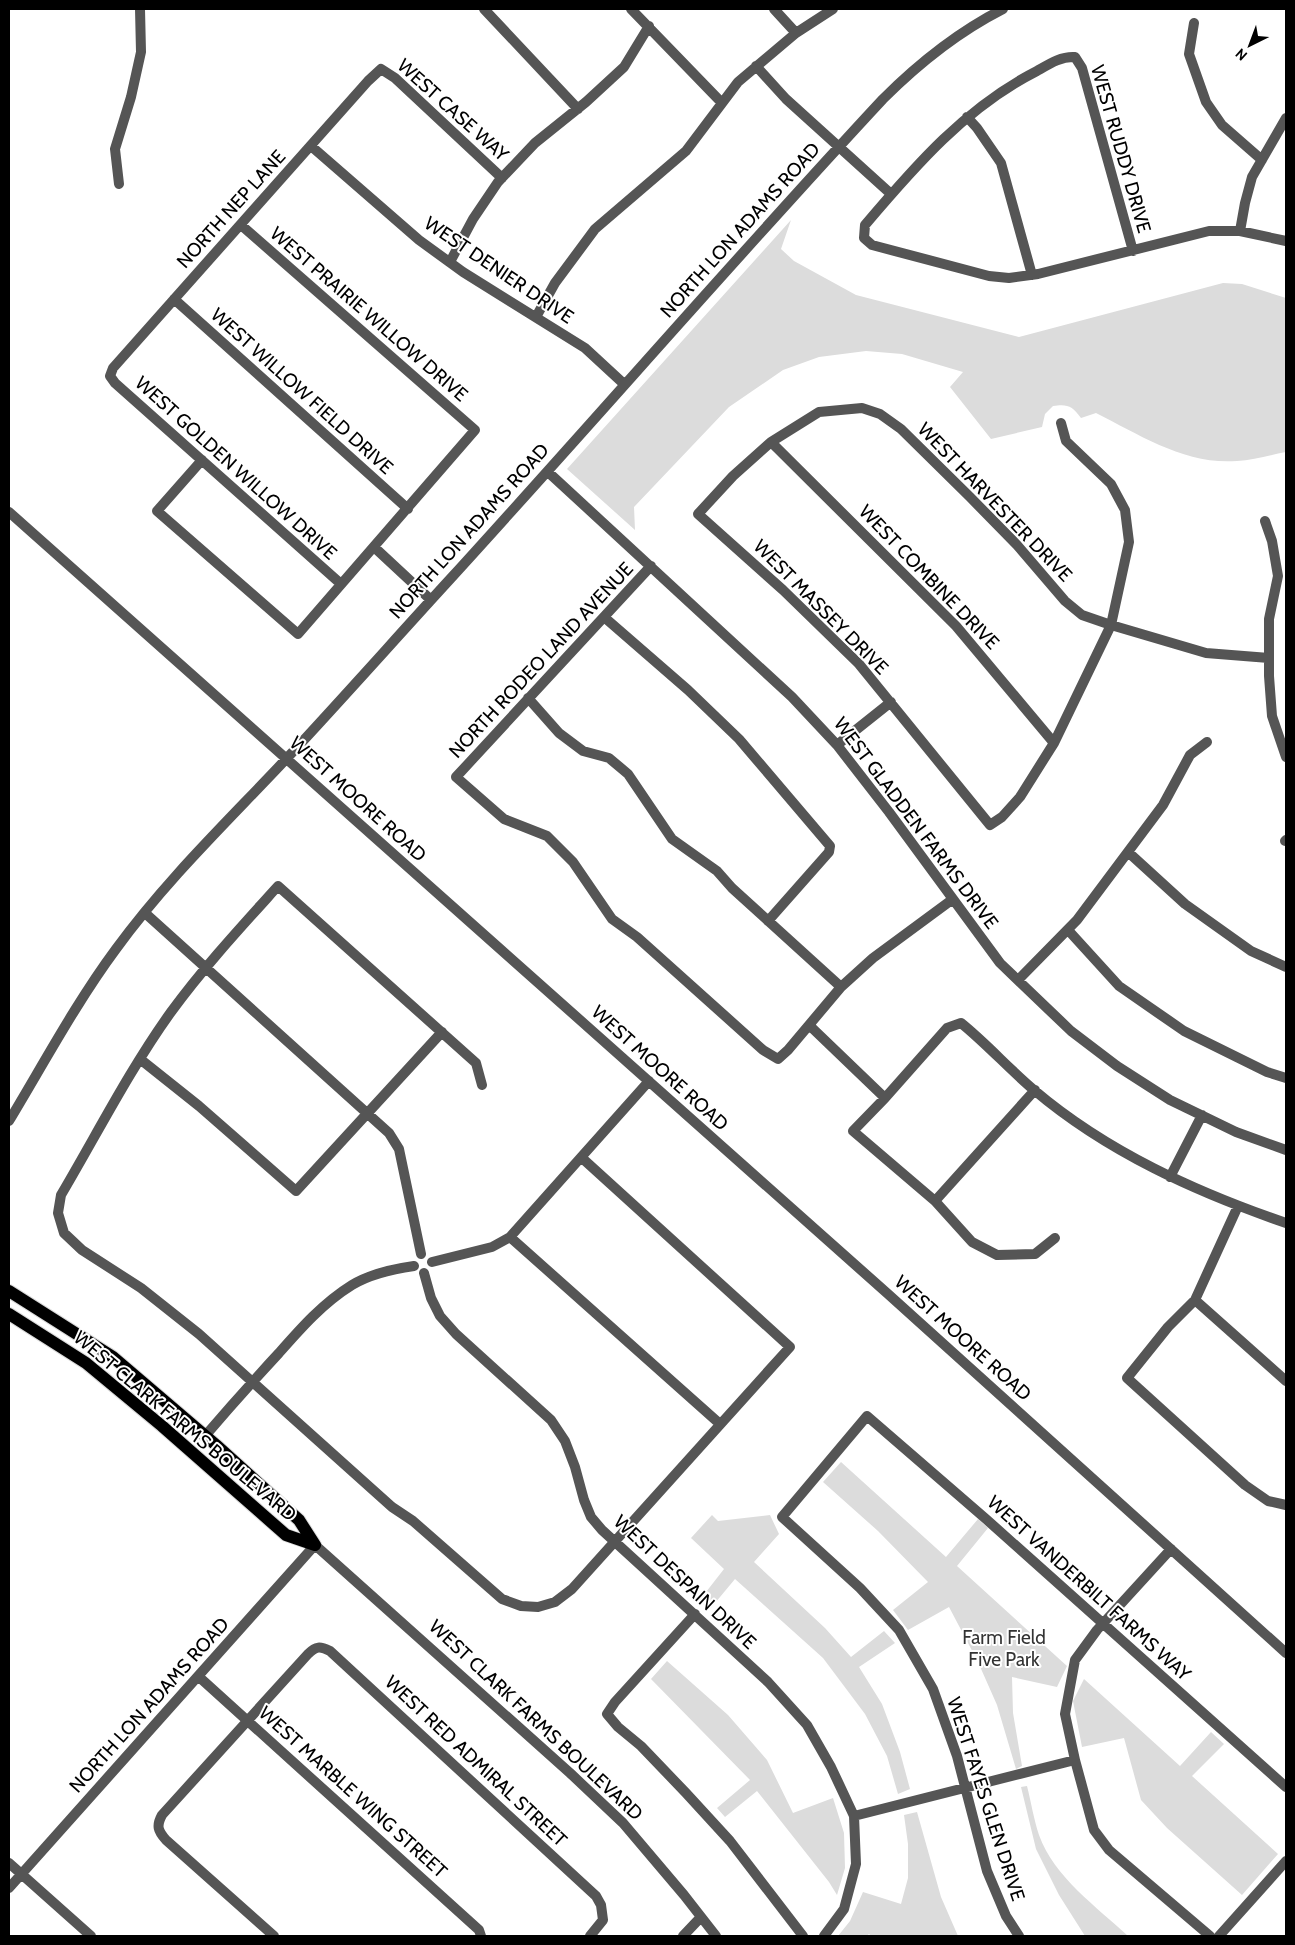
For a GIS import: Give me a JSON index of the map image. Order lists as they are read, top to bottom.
{
  "streets": {
    "main road": ["WEST CLARK FARMS BOULEVARD"],
    "street": [
      "WEST CASE WAY",
      "WEST RUDDY DRIVE",
      "NORTH NEP LANE",
      "NORTH LON ADAMS ROAD",
      "WEST DENIER DRIVE",
      "WEST PRAIRIE WILLOW DRIVE",
      "WEST WILLOW FIELD DRIVE",
      "WEST GOLDEN WILLOW DRIVE",
      "WEST HARVESTER DRIVE",
      "WEST COMBINE DRIVE",
      "WEST MASSEY DRIVE",
      "NORTH RODEO LAND AVENUE",
      "WEST MOORE ROAD",
      "WEST GLADDEN FARMS DRIVE",
      "WEST DESPAIN DRIVE",
      "WEST VANDERBILT FARMS WAY",
      "WEST RED ADMIRAL STREET",
      "WEST MARBLE WING STREET",
      "WEST FAYES GLEN DRIVE"
    ]
  },
  "crossings": [
    ["WEST CASE WAY", "NORTH NEP LANE"],
    ["NORTH NEP LANE", "WEST DENIER DRIVE"],
    ["NORTH NEP LANE", "WEST PRAIRIE WILLOW DRIVE"],
    ["NORTH NEP LANE", "WEST WILLOW FIELD DRIVE"],
    ["NORTH NEP LANE", "WEST GOLDEN WILLOW DRIVE"],
    ["NORTH LON ADAMS ROAD", "WEST DENIER DRIVE"],
    ["NORTH LON ADAMS ROAD", "WEST MOORE ROAD"],
    ["NORTH LON ADAMS ROAD", "WEST GLADDEN FARMS DRIVE"],
    ["NORTH LON ADAMS ROAD", "WEST CLARK FARMS BOULEVARD"],
    ["NORTH LON ADAMS ROAD", "WEST MARBLE WING STREET"],
    ["WEST PRAIRIE WILLOW DRIVE", "WEST WILLOW FIELD DRIVE"],
    ["WEST HARVESTER DRIVE", "WEST COMBINE DRIVE"],
    ["WEST HARVESTER DRIVE", "WEST MASSEY DRIVE"],
    ["WEST COMBINE DRIVE", "WEST MASSEY DRIVE"],
    ["NORTH RODEO LAND AVENUE", "WEST GLADDEN FARMS DRIVE"],
    ["WEST VANDERBILT FARMS WAY", "WEST FAYES GLEN DRIVE"],
    ["WEST RED ADMIRAL STREET", "WEST MARBLE WING STREET"]
  ],
  "parks": ["Farm Field Five Park"],
  "north": "bottom left"
}
